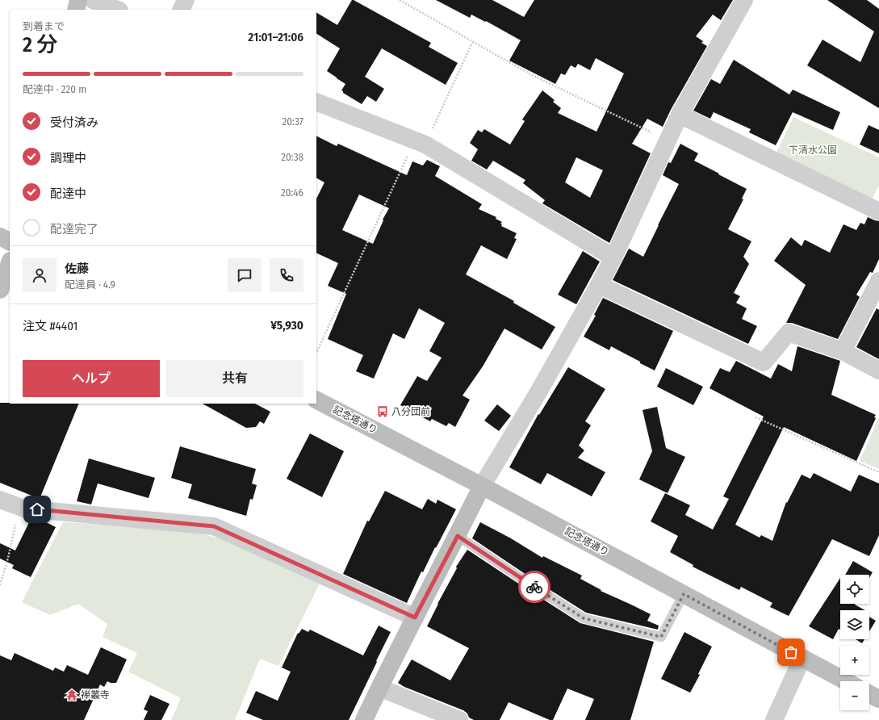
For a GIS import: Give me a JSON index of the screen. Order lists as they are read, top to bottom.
{
  "streets": {
    "main road": ["記念塔通り"]
  },
  "parks": ["下清水公園"],
  "places": {
    "bus stop": ["八分団前"],
    "temple": ["禅叢寺"]
  },
  "page": {
    "heading": ["2 分", "到着まで", "21:01–21:06"],
    "panel": [
      "佐藤",
      "配達員 · 4.9",
      "注文 #4401",
      "¥5,930"
    ],
    "bar": "配達中 · 220 m",
    "list": [
      ["受付済み", "20:37"],
      ["調理中", "20:38"],
      ["配達中", "20:46"],
      "配達完了"
    ],
    "buttons": ["ヘルプ", "共有"],
    "map_buttons": ["+", "−"]
  }
}
